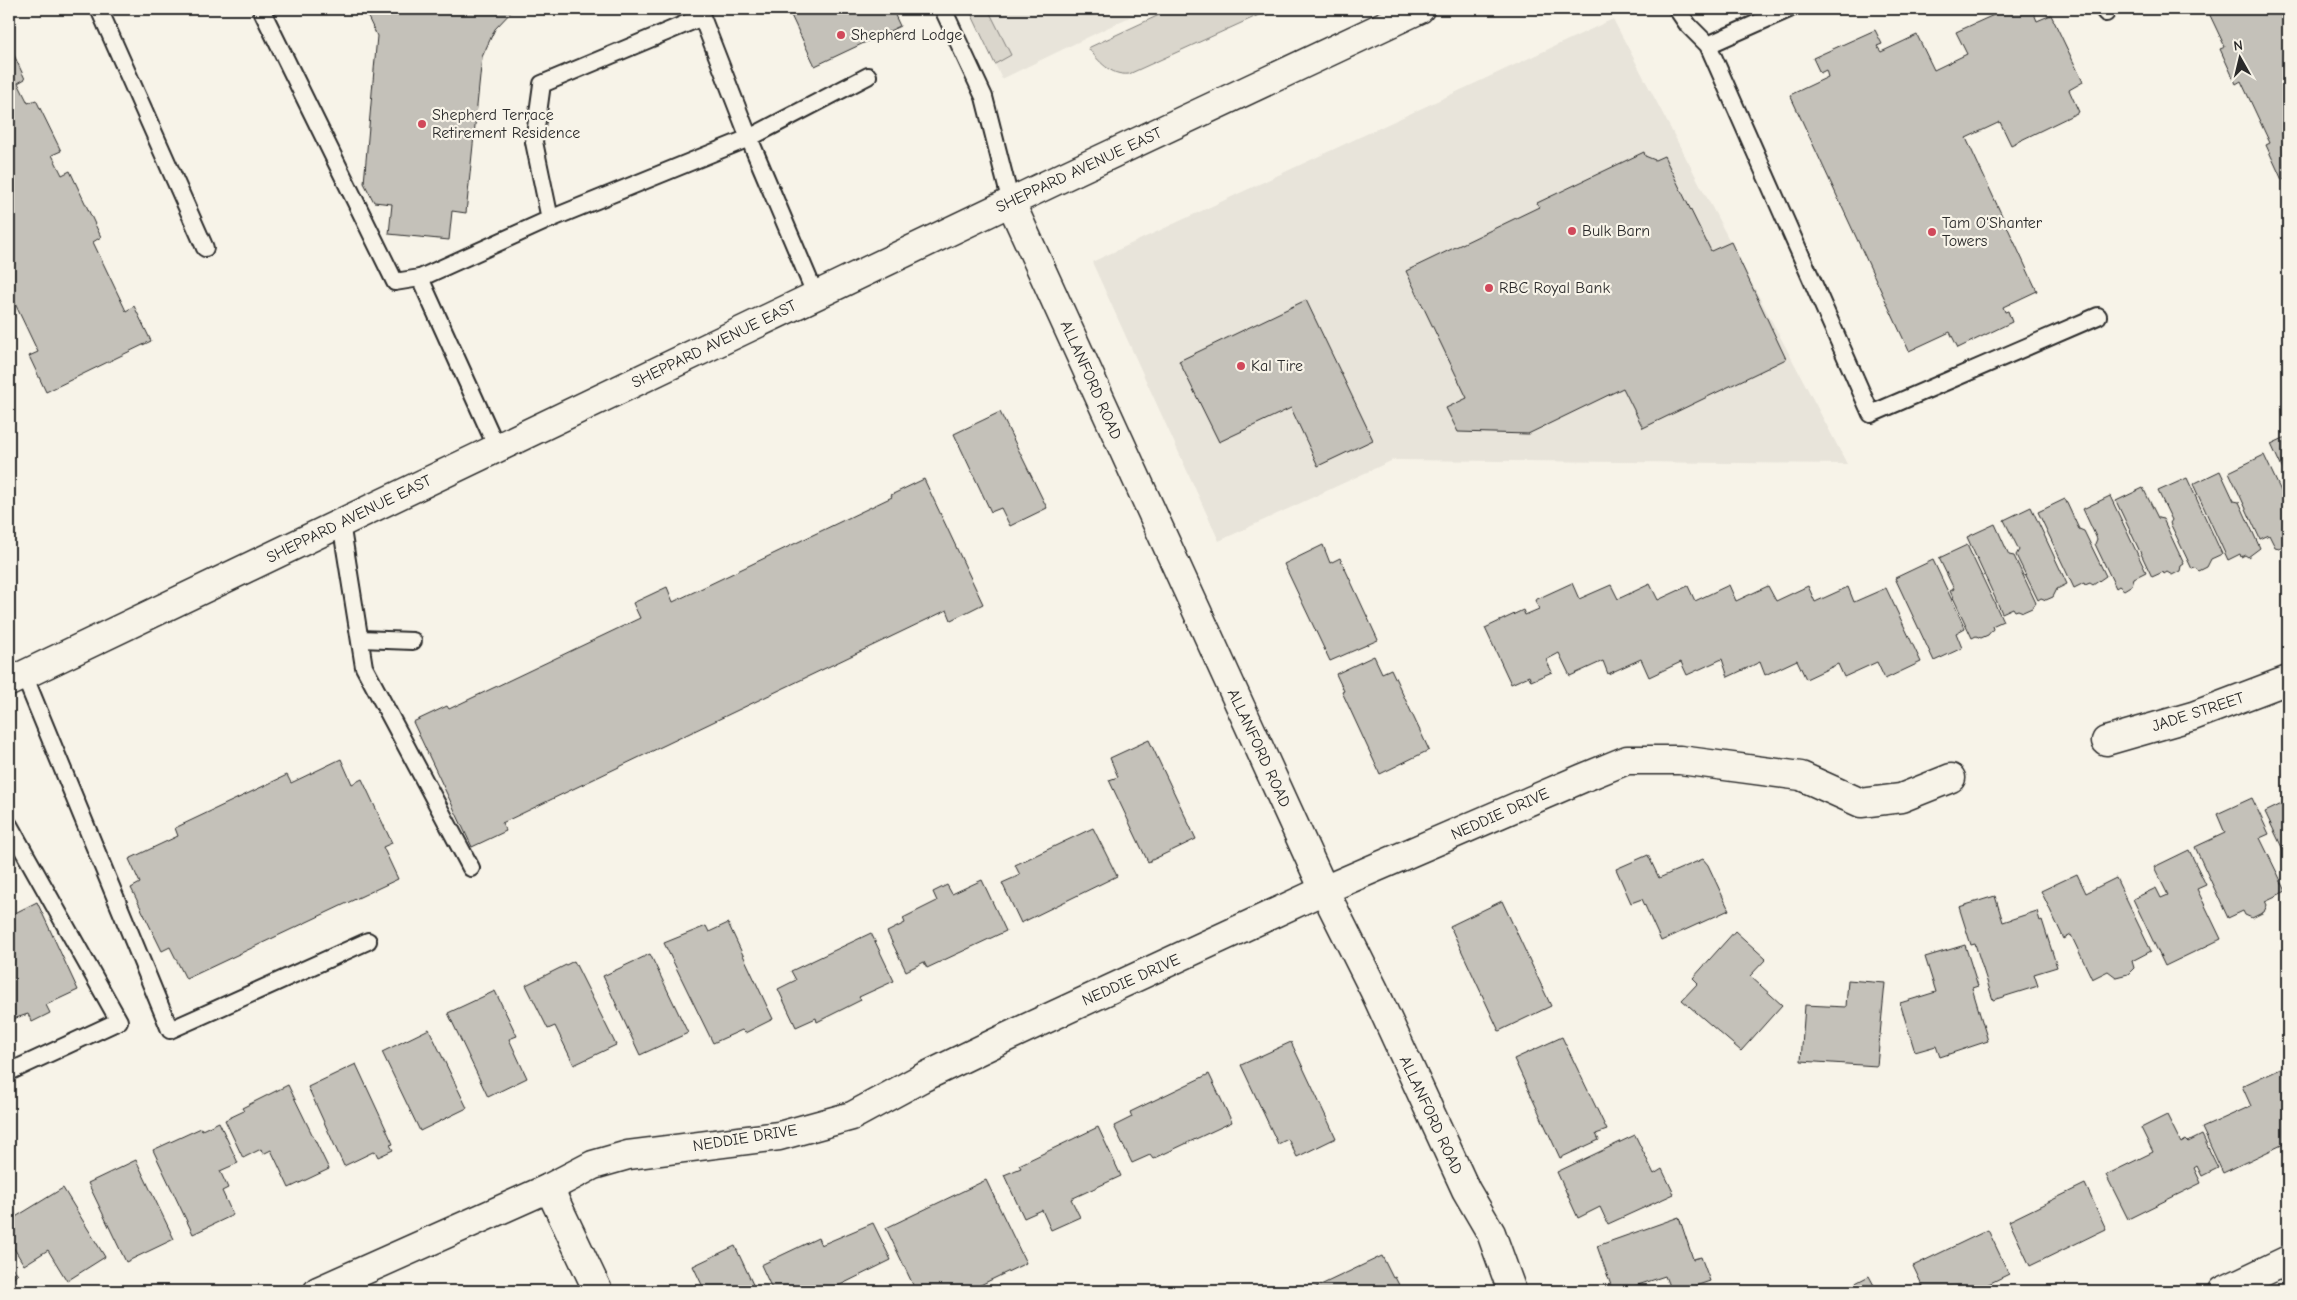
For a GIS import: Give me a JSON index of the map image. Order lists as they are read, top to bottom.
{
  "streets": {
    "street": [
      "SHEPPARD AVENUE EAST",
      "ALLANFORD ROAD",
      "JADE STREET",
      "NEDDIE DRIVE"
    ]
  },
  "crossings": [
    ["SHEPPARD AVENUE EAST", "ALLANFORD ROAD"],
    ["ALLANFORD ROAD", "NEDDIE DRIVE"]
  ],
  "places": [
    "Shepherd Lodge",
    "Shepherd Terrace Retirement Residence",
    "Bulk Barn",
    "Tam O'Shanter Towers",
    "RBC Royal Bank",
    "Kal Tire"
  ],
  "north": "top"
}
